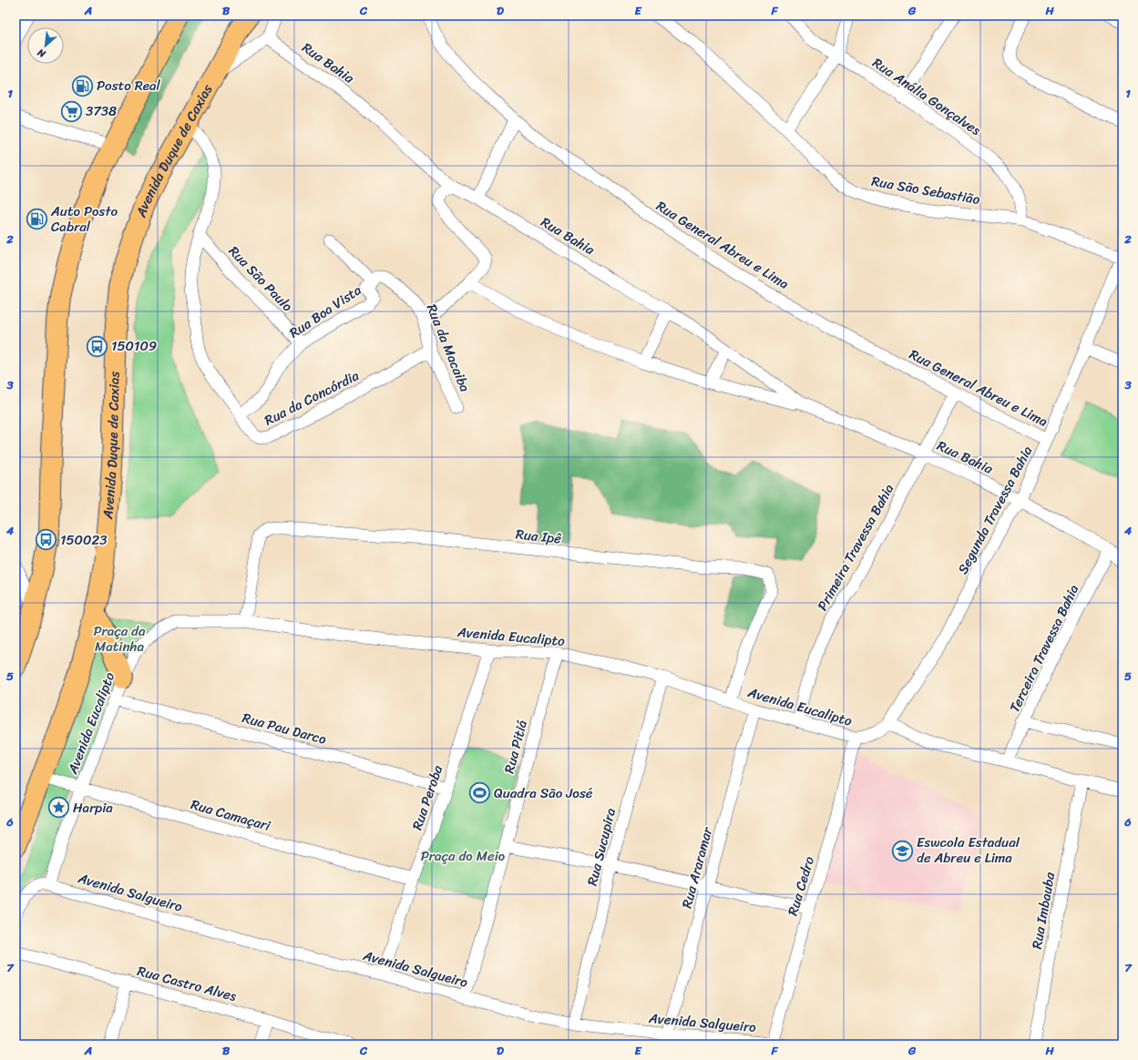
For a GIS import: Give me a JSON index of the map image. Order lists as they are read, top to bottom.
{
  "streets": {
    "highway": ["Avenida Duque de Caxias"],
    "street": [
      "Rua Bahia",
      "Rua Anália Gonçalves",
      "Rua São Sebastião",
      "Rua General Abreu e Lima",
      "Rua São Paulo",
      "Rua Boa Vista",
      "Rua da Macaiba",
      "Rua da Concórdia",
      "Segunda Travessa Bahia",
      "Rua Ipê",
      "Primeira Travessa Bahia",
      "Avenida Eucalipto",
      "Terceira Travessa Bahia",
      "Rua Pau Darco",
      "Rua Pitiá",
      "Rua Peroba",
      "Rua Camaçari",
      "Rua Sucupira",
      "Rua Araramar",
      "Rua Cedro",
      "Avenida Salgueiro",
      "Rua Imbauba",
      "Rua Castro Alves"
    ]
  },
  "crossings": [
    ["Rua Bahia", "Segunda Travessa Bahia"],
    ["Rua Bahia", "Primeira Travessa Bahia"],
    ["Rua Bahia", "Terceira Travessa Bahia"],
    ["Rua Anália Gonçalves", "Rua São Sebastião"],
    ["Avenida Duque de Caxias", "Rua da Concórdia"],
    ["Avenida Duque de Caxias", "Rua Camaçari"],
    ["Rua São Sebastião", "Segunda Travessa Bahia"],
    ["Rua General Abreu e Lima", "Segunda Travessa Bahia"],
    ["Rua General Abreu e Lima", "Primeira Travessa Bahia"],
    ["Rua São Paulo", "Rua Boa Vista"],
    ["Rua São Paulo", "Rua da Concórdia"],
    ["Rua Boa Vista", "Rua da Macaiba"],
    ["Rua Boa Vista", "Rua da Concórdia"],
    ["Rua da Macaiba", "Rua da Concórdia"],
    ["Segunda Travessa Bahia", "Avenida Eucalipto"],
    ["Rua Ipê", "Avenida Eucalipto"],
    ["Primeira Travessa Bahia", "Avenida Eucalipto"],
    ["Avenida Eucalipto", "Rua Pau Darco"],
    ["Avenida Eucalipto", "Rua Pitiá"],
    ["Avenida Eucalipto", "Rua Peroba"],
    ["Avenida Eucalipto", "Rua Camaçari"],
    ["Avenida Eucalipto", "Rua Sucupira"],
    ["Avenida Eucalipto", "Rua Araramar"],
    ["Avenida Eucalipto", "Rua Cedro"],
    ["Avenida Eucalipto", "Avenida Salgueiro"],
    ["Rua Pau Darco", "Rua Peroba"],
    ["Rua Pitiá", "Avenida Salgueiro"],
    ["Rua Peroba", "Rua Camaçari"],
    ["Rua Peroba", "Avenida Salgueiro"],
    ["Rua Sucupira", "Avenida Salgueiro"],
    ["Rua Araramar", "Avenida Salgueiro"],
    ["Rua Cedro", "Avenida Salgueiro"]
  ],
  "parks": ["Praça da Matinha", "Praça do Meio"],
  "places": {
    "fuel station": ["Posto Real", "Auto Posto Cabral"],
    "supermarket": ["3738"],
    "bus stop": ["150109", "150023"],
    "sports": ["Quadra São José"],
    "place": ["Harpia"],
    "school or university": ["Eswcola Estadual de Abreu e Lima"]
  },
  "north": "bottom left",
  "grid": {
    "columns": [
      "A",
      "B",
      "C",
      "D",
      "E",
      "F",
      "G",
      "H"
    ],
    "rows": [
      "1",
      "2",
      "3",
      "4",
      "5",
      "6",
      "7"
    ]
  }
}
